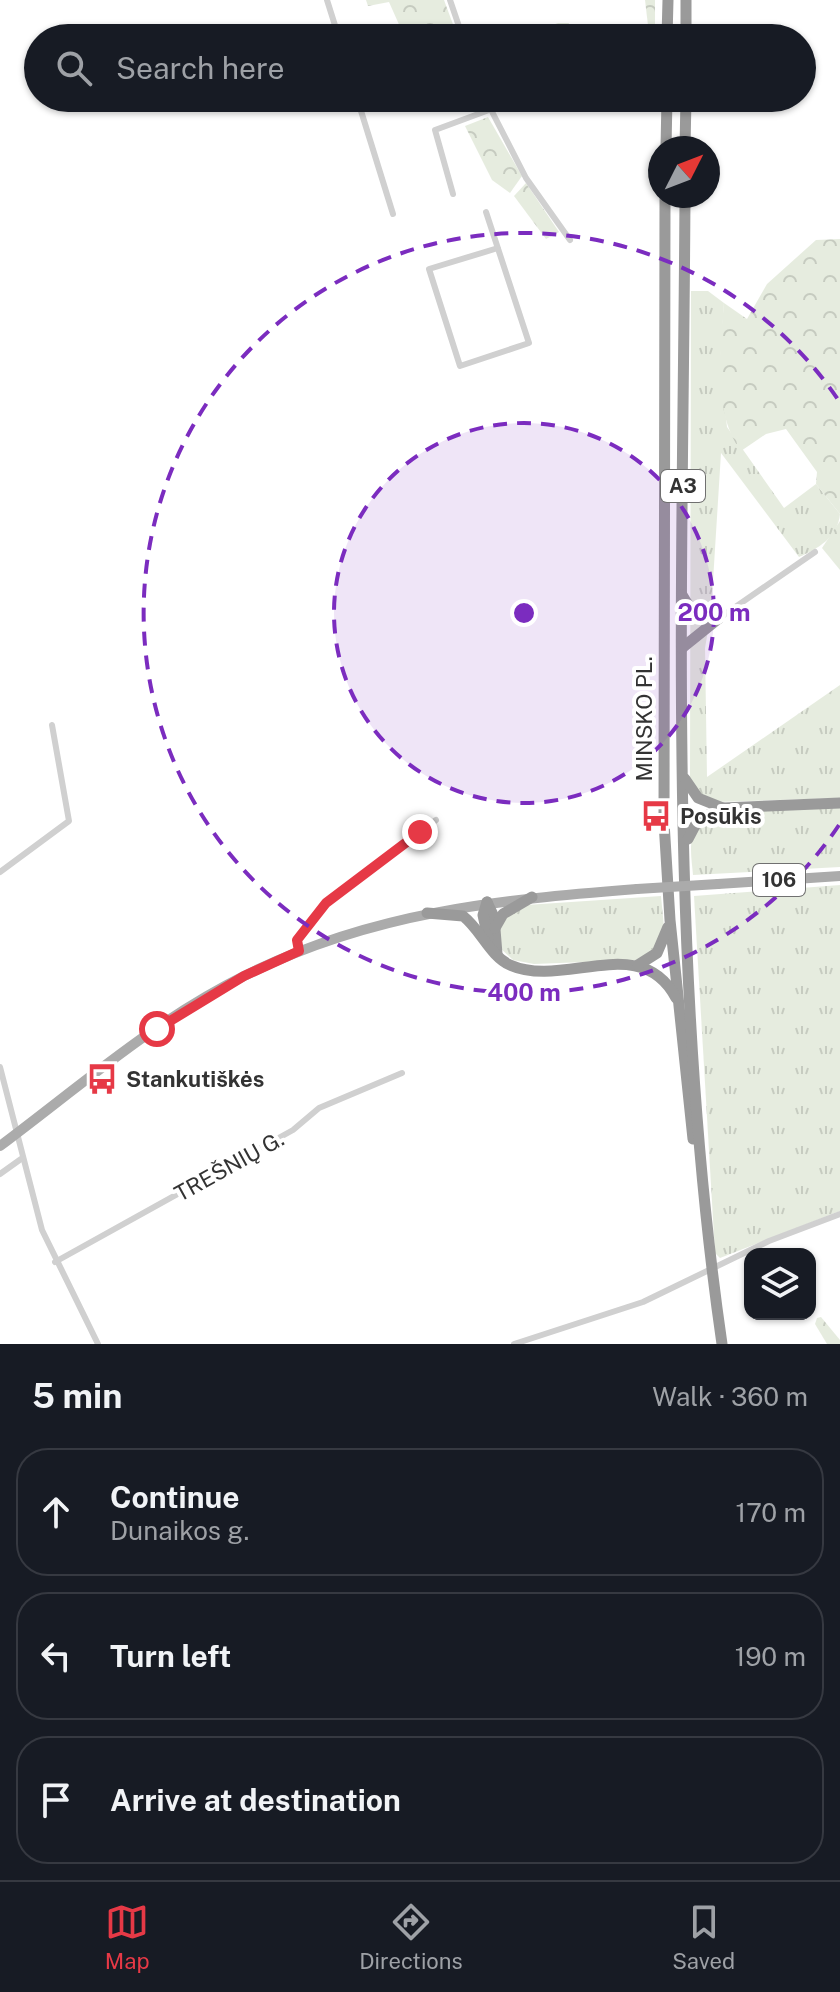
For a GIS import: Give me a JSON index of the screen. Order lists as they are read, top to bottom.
{
  "streets": {
    "highway": ["A3", "MINSKO PL."],
    "main road": ["106"],
    "street": ["TREŠNIŲ G."]
  },
  "places": {
    "bus stop": ["Posūkis", "Stankutiškės"]
  },
  "north": "top right",
  "page": {
    "search": "Search here",
    "heading": ["5 min", "Walk · 360 m"],
    "list": [
      ["Continue", "Dunaikos g.", "170 m"],
      ["Turn left", "190 m"],
      "Arrive at destination"
    ],
    "nav": ["Map", "Directions", "Saved"]
  },
  "rings": ["200 m", "400 m"]
}
